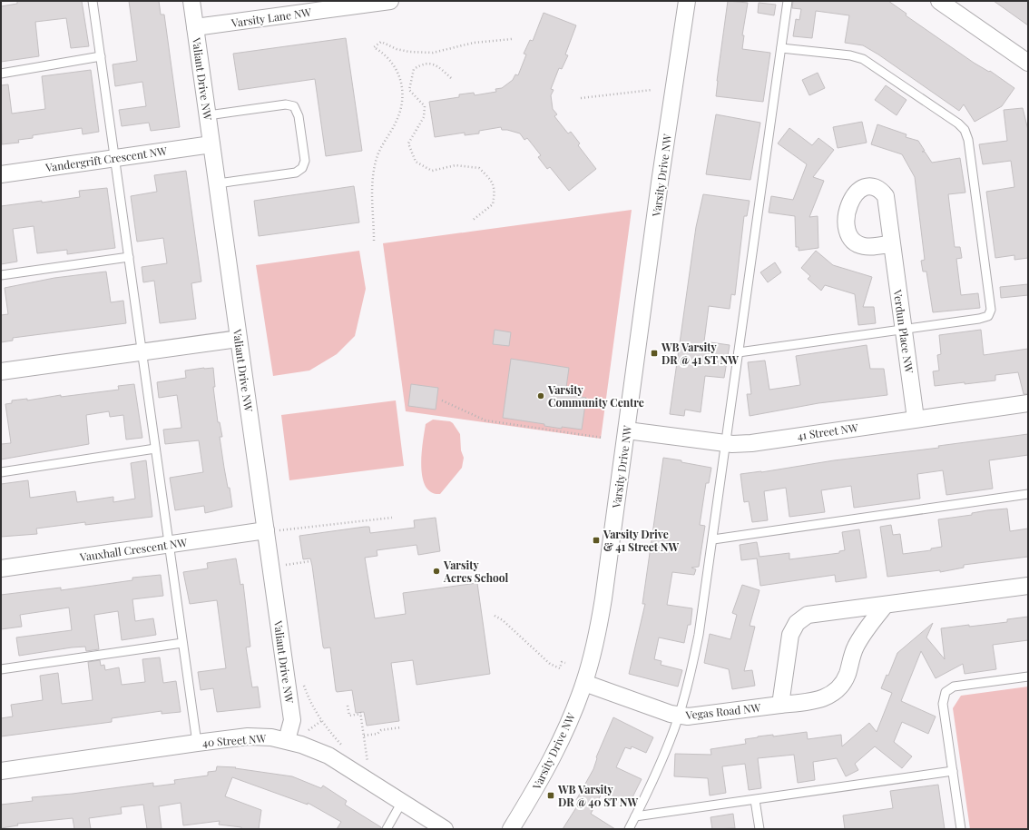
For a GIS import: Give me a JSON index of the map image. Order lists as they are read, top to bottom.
{
  "streets": {
    "street": [
      "Varsity Lane NW",
      "Valiant Drive NW",
      "Vandergrift Crescent NW",
      "Varsity Drive NW",
      "Verdun Place NW",
      "41 Street NW",
      "Vauxhall Crescent NW",
      "Vegas Road NW",
      "40 Street NW"
    ]
  },
  "crossings": [
    ["Varsity Lane NW", "Valiant Drive NW"],
    ["Valiant Drive NW", "Vandergrift Crescent NW"],
    ["Valiant Drive NW", "Vauxhall Crescent NW"],
    ["Valiant Drive NW", "40 Street NW"],
    ["Varsity Drive NW", "41 Street NW"],
    ["Varsity Drive NW", "Vegas Road NW"],
    ["Verdun Place NW", "41 Street NW"]
  ],
  "places": {
    "transit": ["WB Varsity DR @ 41 ST NW", "Varsity Drive & 41 Street NW", "WB Varsity DR @ 40 ST NW"],
    "other": ["Varsity Community Centre", "Varsity Acres School"]
  }
}
